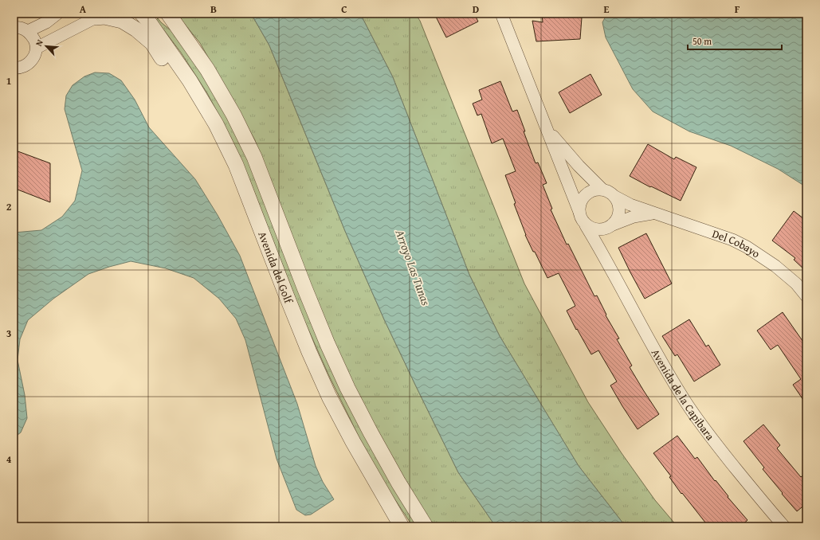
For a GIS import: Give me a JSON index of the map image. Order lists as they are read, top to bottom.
{
  "streets": {
    "street": ["Del Cobayo", "Avenida del Golf", "Avenida de la Capibara"]
  },
  "crossings": [
    ["Del Cobayo", "Avenida de la Capibara"]
  ],
  "water": ["Arroyo Las Tunas"],
  "scale_bar": "50 m",
  "north": "top left",
  "grid": {
    "columns": [
      "A",
      "B",
      "C",
      "D",
      "E",
      "F"
    ],
    "rows": [
      "1",
      "2",
      "3",
      "4"
    ]
  }
}
